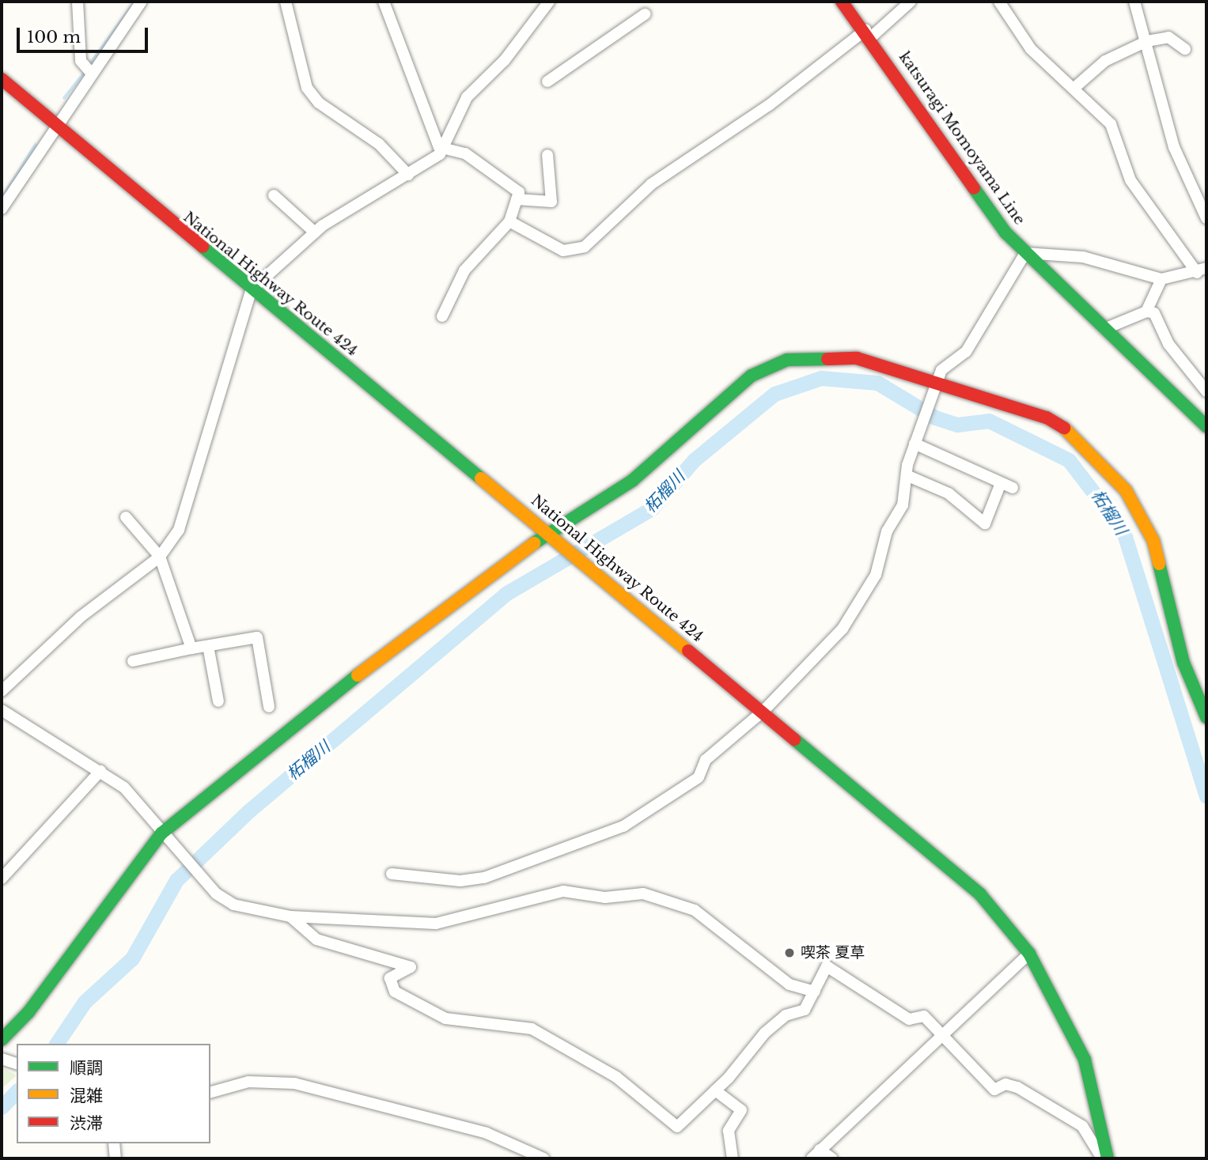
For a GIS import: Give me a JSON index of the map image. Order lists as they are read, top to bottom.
{
  "streets": {
    "main road": ["katsuragi Momoyama Line", "National Highway Route 424"]
  },
  "water": ["柘榴川"],
  "places": ["喫茶 夏草"],
  "legend": ["順調", "混雑", "渋滞"],
  "scale_bar": "100 m"
}
